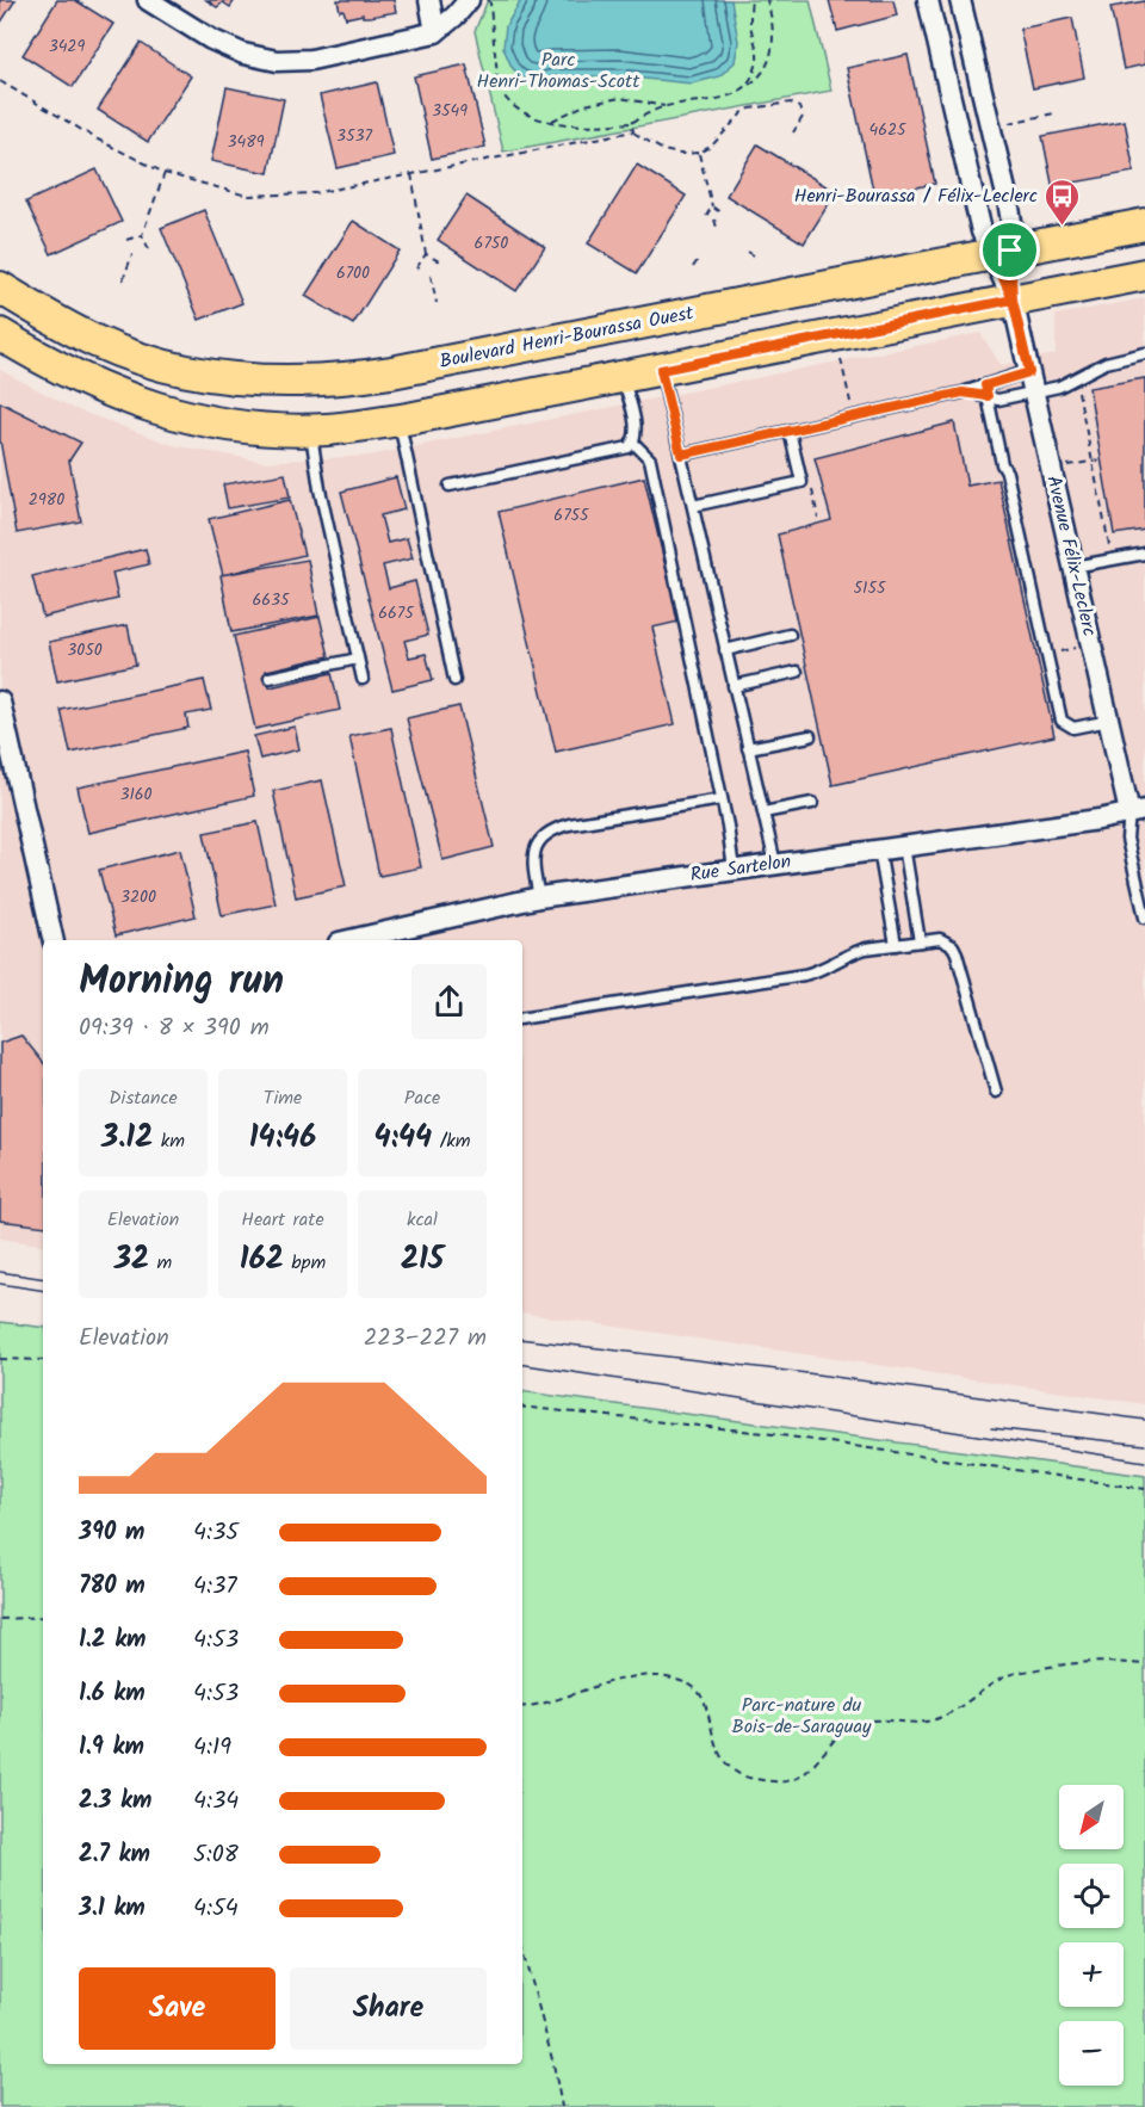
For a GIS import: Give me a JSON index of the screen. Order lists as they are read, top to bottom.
{
  "streets": {
    "main road": ["Boulevard Henri-Bourassa Ouest"],
    "street": ["Avenue Félix-Leclerc", "Rue Sartelon"]
  },
  "crossings": [
    ["Boulevard Henri-Bourassa Ouest", "Avenue Félix-Leclerc"],
    ["Avenue Félix-Leclerc", "Rue Sartelon"]
  ],
  "parks": ["Parc Henri-Thomas-Scott", "Parc-nature du Bois-de-Saraguay"],
  "places": {
    "bus stop": ["Henri-Bourassa / Félix-Leclerc"]
  },
  "house_numbers": [
    "3429",
    "3549",
    "4625",
    "3537",
    "3489",
    "6750",
    "6700",
    "2980",
    "6755",
    "5155",
    "6635",
    "6675",
    "3050",
    "3160",
    "3200"
  ],
  "north": "bottom left",
  "page": {
    "heading": ["Morning run", "09:39 · 8 × 390 m"],
    "stats": [
      ["Distance", "3.12 km"],
      ["Time", "14:46"],
      ["Pace", "4:44 /km"],
      ["Elevation", "32 m"],
      ["Heart rate", "162 bpm"],
      ["kcal", "215"]
    ],
    "chart": ["Elevation", "223–227 m"],
    "list": [
      {
        "name": "390 m",
        "note": "4:35"
      },
      {
        "name": "780 m",
        "note": "4:37"
      },
      {
        "name": "1.2 km",
        "note": "4:53"
      },
      {
        "name": "1.6 km",
        "note": "4:53"
      },
      {
        "name": "1.9 km",
        "note": "4:19"
      },
      {
        "name": "2.3 km",
        "note": "4:34"
      },
      {
        "name": "2.7 km",
        "note": "5:08"
      },
      {
        "name": "3.1 km",
        "note": "4:54"
      }
    ],
    "map_buttons": ["+", "−"],
    "buttons": ["Save", "Share"]
  }
}
